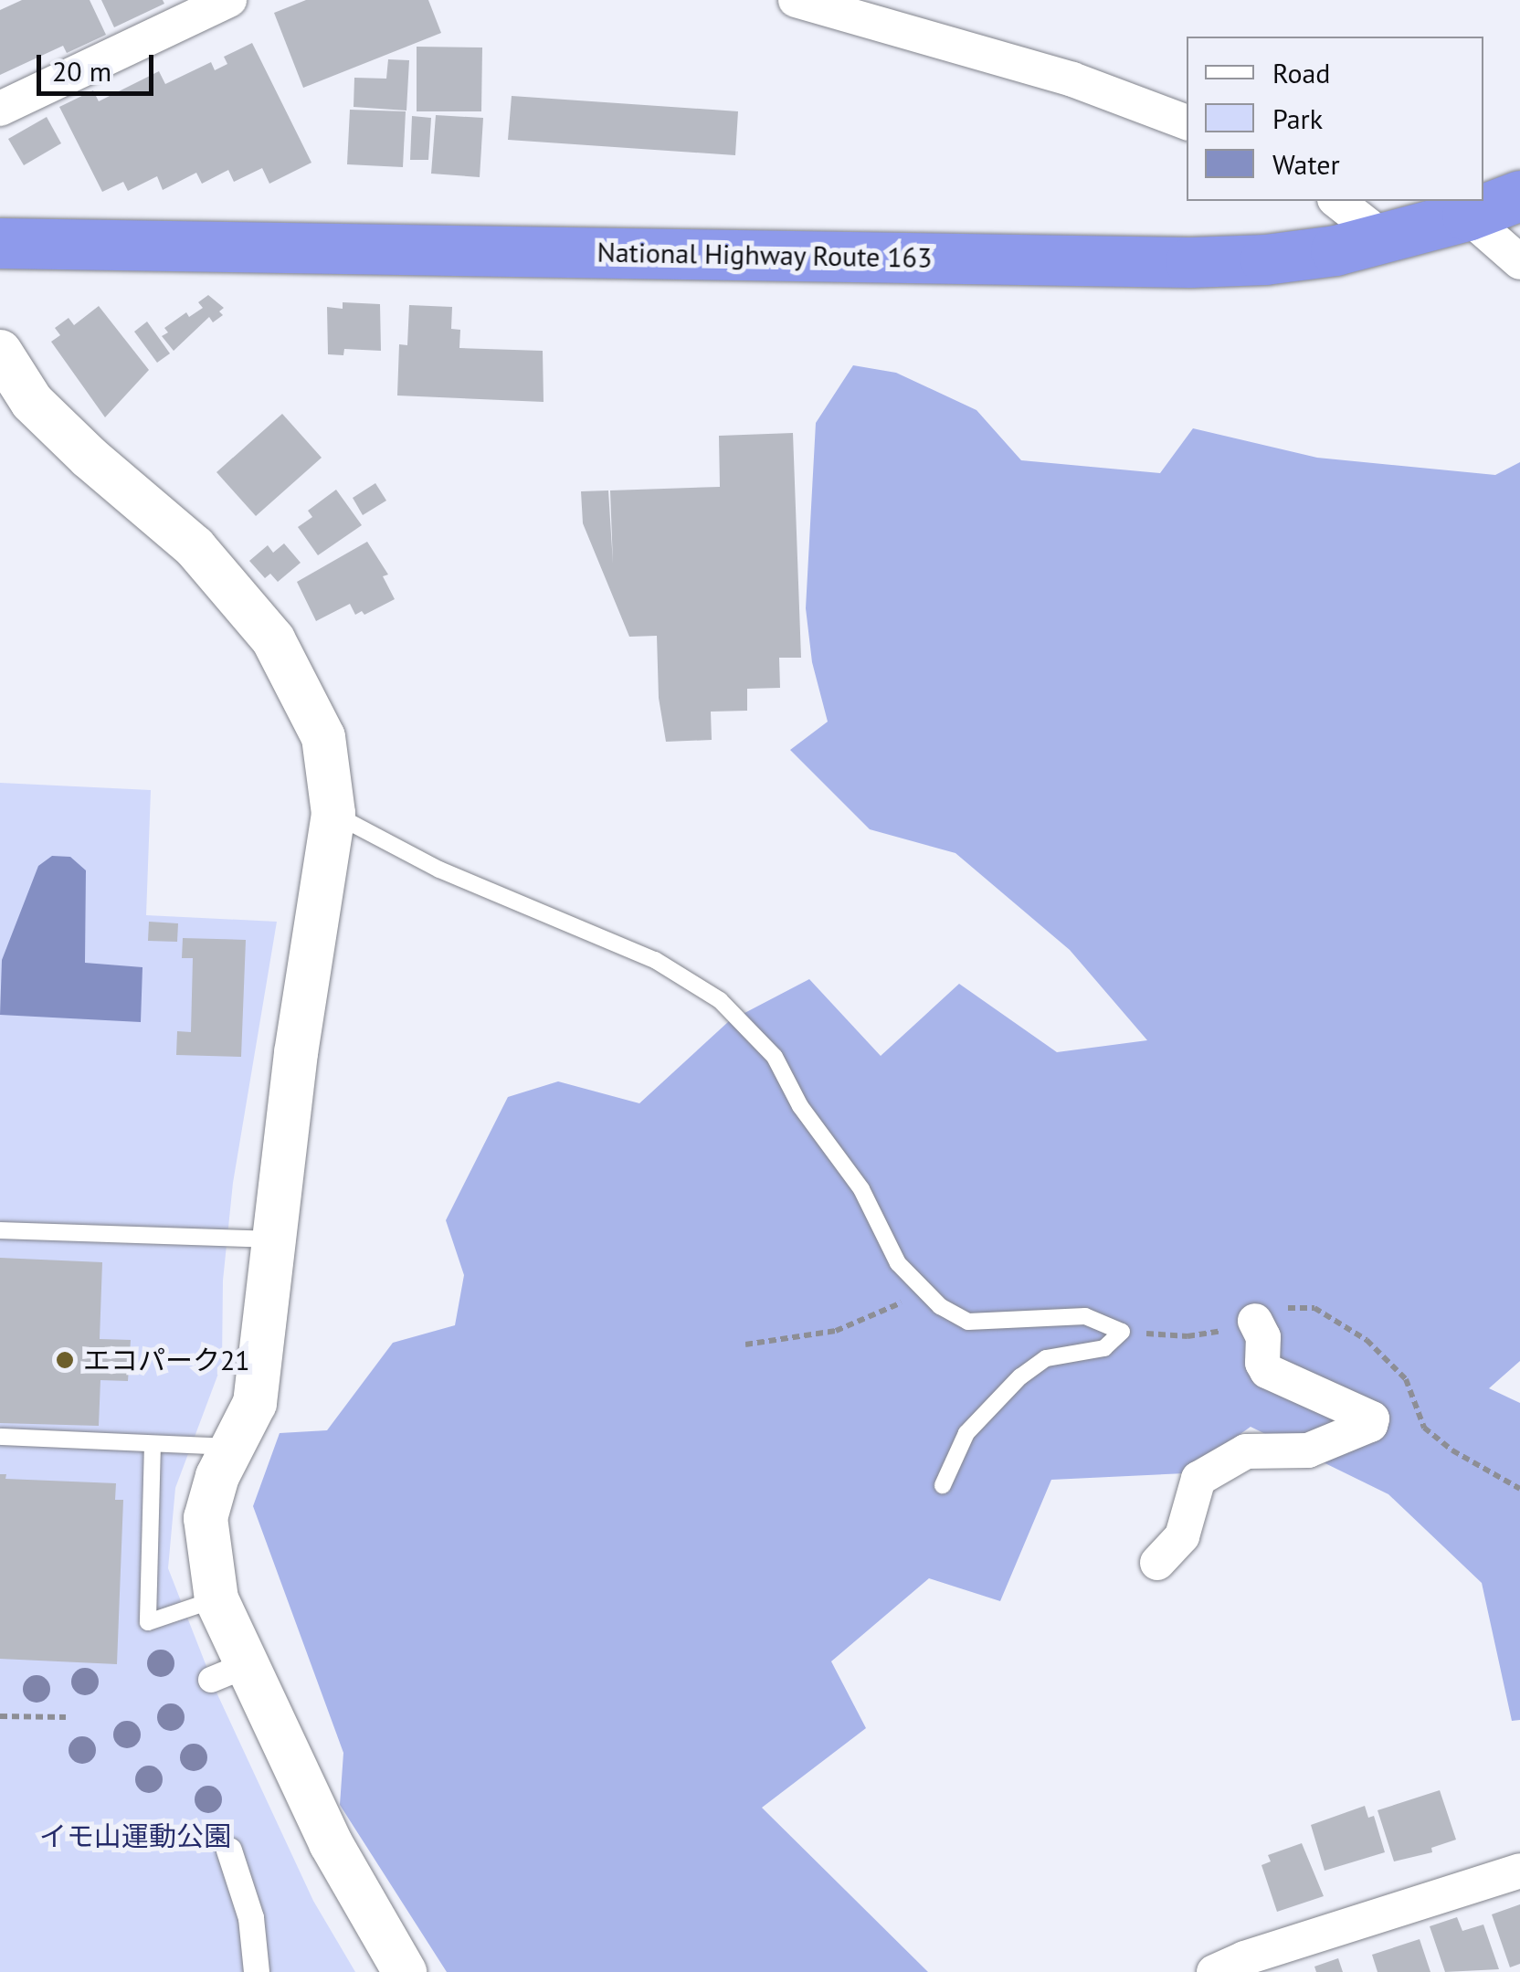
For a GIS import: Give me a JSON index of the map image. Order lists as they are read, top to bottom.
{
  "streets": {
    "highway": ["National Highway Route 163"]
  },
  "parks": ["イモ山運動公園"],
  "places": ["エコパーク21"],
  "legend": ["Road", "Park", "Water"],
  "scale_bar": "20 m"
}
